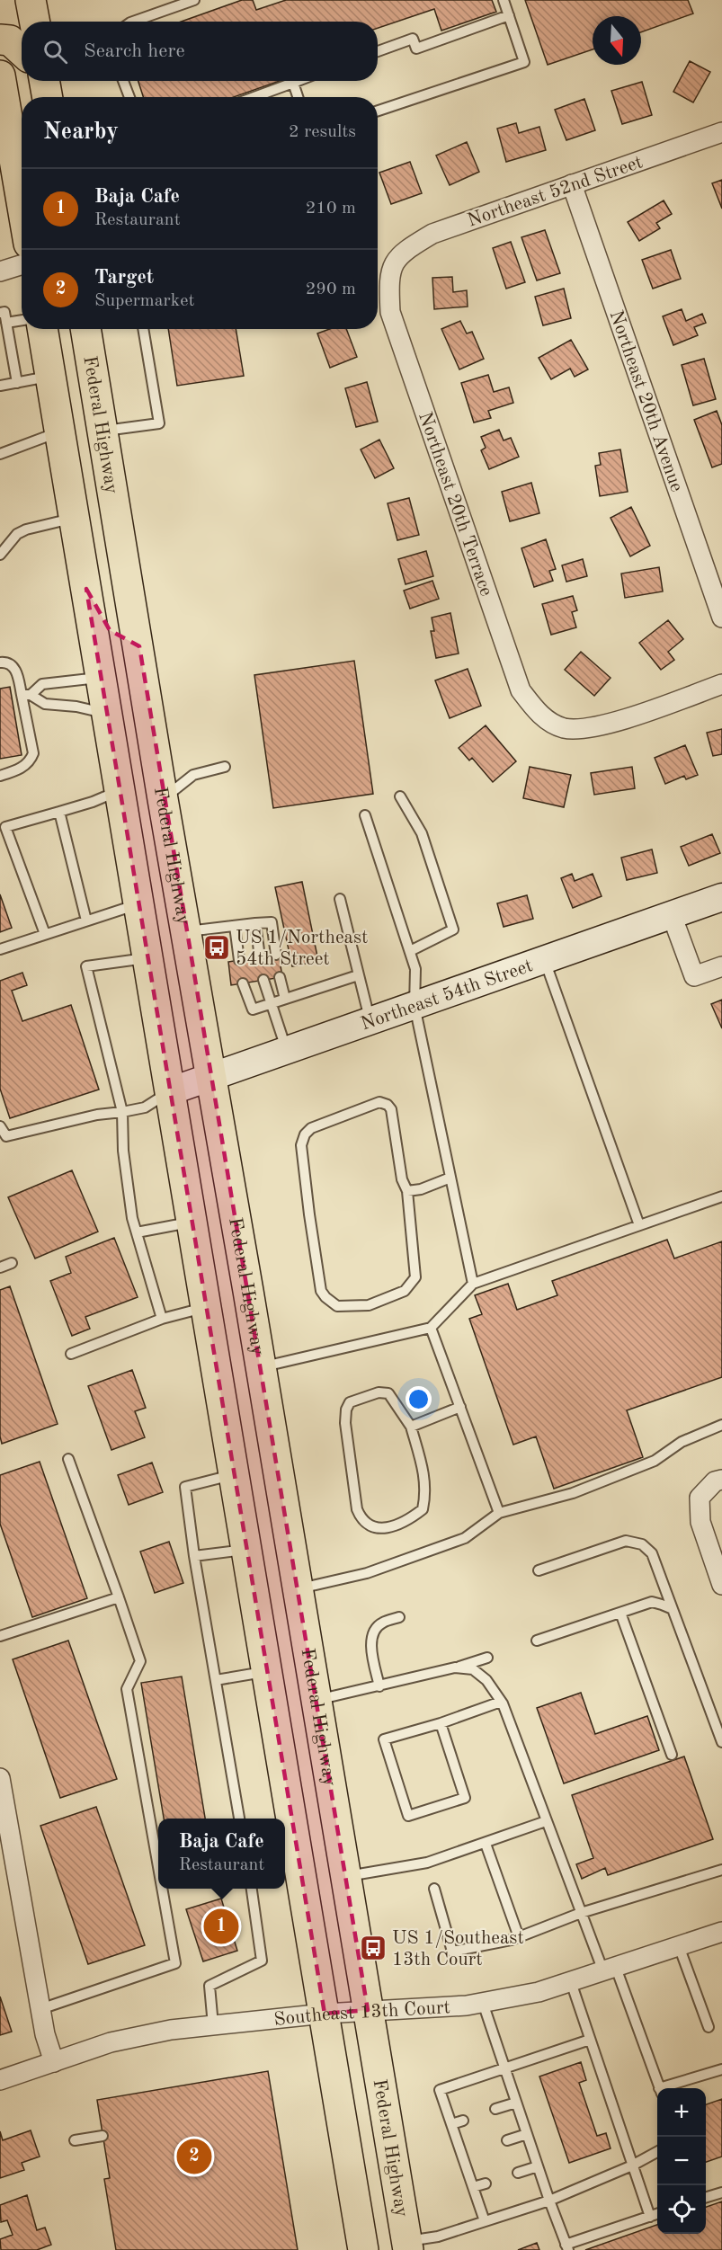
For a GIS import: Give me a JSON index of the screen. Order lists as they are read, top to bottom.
{
  "streets": {
    "main road": ["Federal Highway"],
    "street": [
      "Northeast 52nd Street",
      "Northeast 20th Avenue",
      "Northeast 20th Terrace",
      "Northeast 54th Street",
      "Southeast 13th Court"
    ]
  },
  "crossings": [
    ["Northeast 52nd Street", "Northeast 20th Avenue"],
    ["Northeast 52nd Street", "Northeast 20th Terrace"],
    ["Federal Highway", "Northeast 54th Street"],
    ["Federal Highway", "Southeast 13th Court"]
  ],
  "places": {
    "bus stop": ["US 1/Northeast 54th Street", "US 1/Southeast 13th Court"]
  },
  "north": "bottom",
  "page": {
    "search": "Search here",
    "heading": ["Nearby", "2 results"],
    "list": [
      {
        "mark": "1",
        "name": "Baja Cafe",
        "note": "Restaurant",
        "value": "210 m"
      },
      {
        "mark": "2",
        "name": "Target",
        "note": "Supermarket",
        "value": "290 m"
      }
    ],
    "popup": ["Baja Cafe", "Restaurant"],
    "pins": ["1", "2"],
    "map_buttons": ["+", "−"]
  }
}
